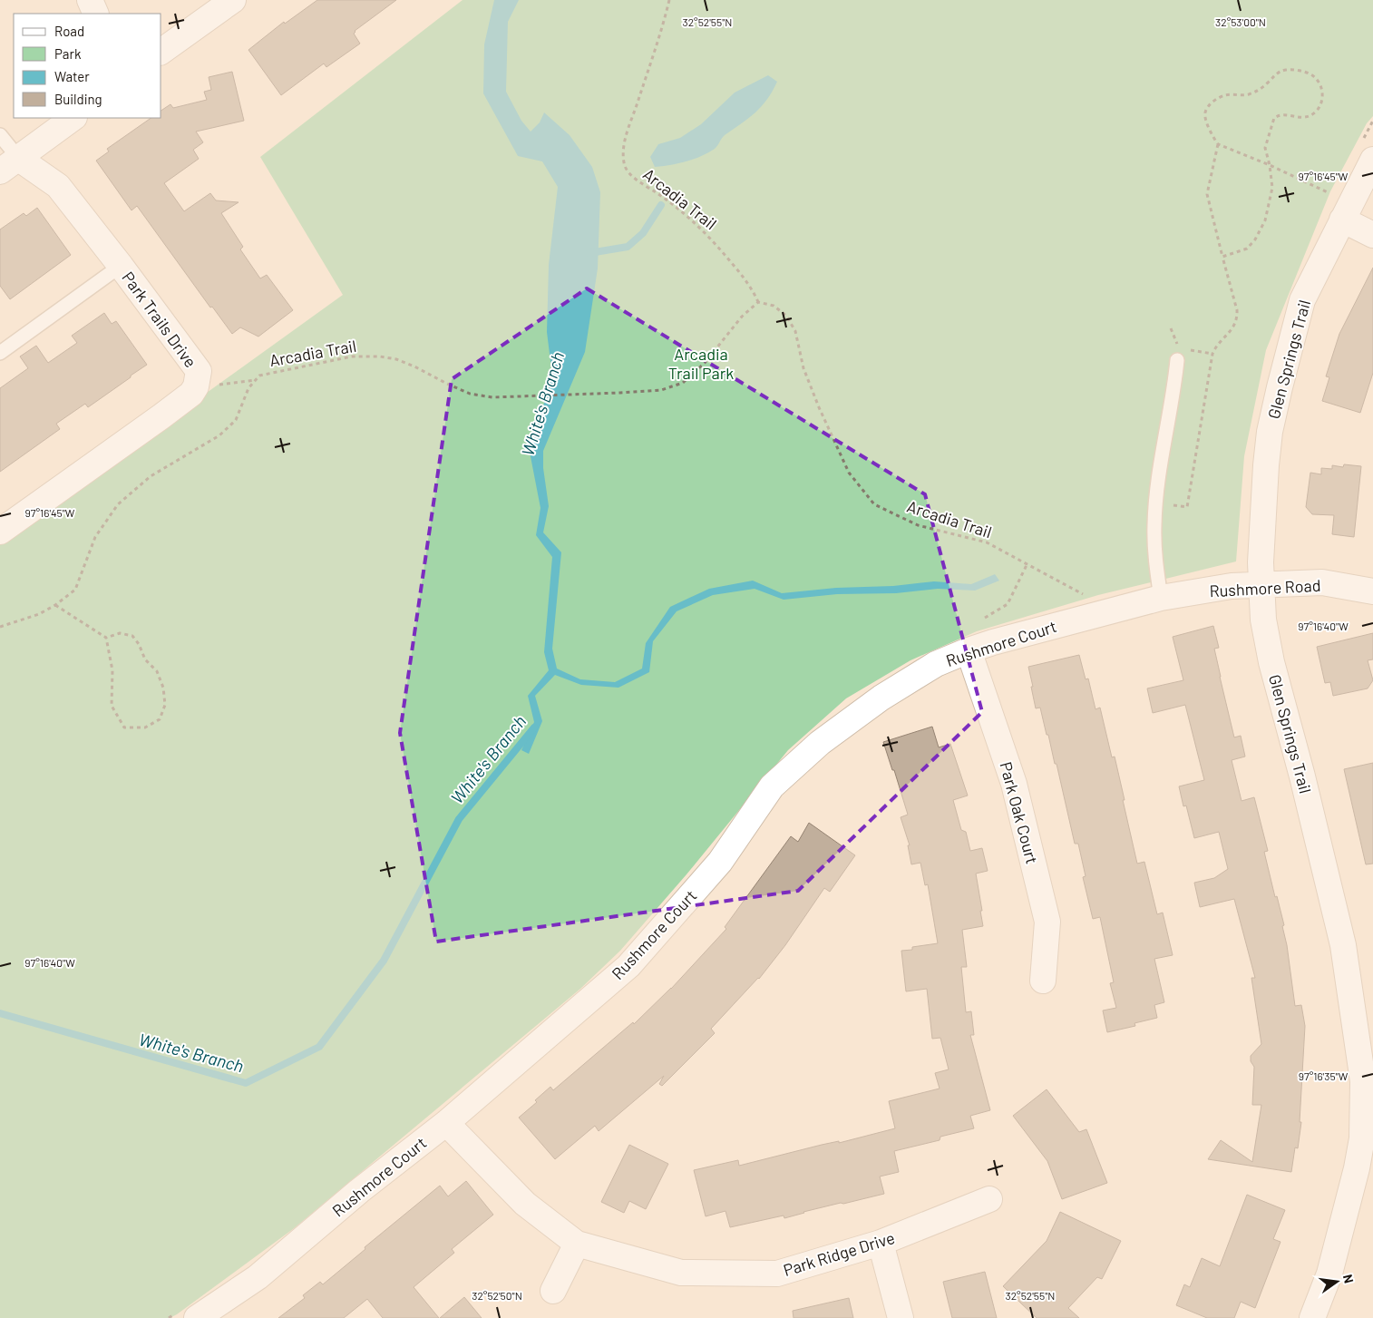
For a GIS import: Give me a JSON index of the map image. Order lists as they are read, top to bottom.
{
  "streets": {
    "street": [
      "Park Trails Drive",
      "Glen Springs Trail",
      "Rushmore Road",
      "Rushmore Court",
      "Park Oak Court",
      "Park Ridge Drive"
    ],
    "path": ["Arcadia Trail"]
  },
  "crossings": [
    ["Arcadia Trail", "Rushmore Road"],
    ["Arcadia Trail", "Rushmore Court"],
    ["Glen Springs Trail", "Rushmore Road"],
    ["Rushmore Road", "Rushmore Court"],
    ["Rushmore Court", "Park Oak Court"],
    ["Rushmore Court", "Park Ridge Drive"]
  ],
  "water": ["White's Branch"],
  "parks": ["Arcadia Trail Park"],
  "legend": [
    "Road",
    "Park",
    "Water",
    "Building"
  ],
  "north": "right",
  "coordinates": [
    "32°52'55\"N",
    "32°53'00\"N",
    "97°16'45\"W",
    "97°16'40\"W",
    "97°16'35\"W",
    "32°52'50\"N"
  ]
}
